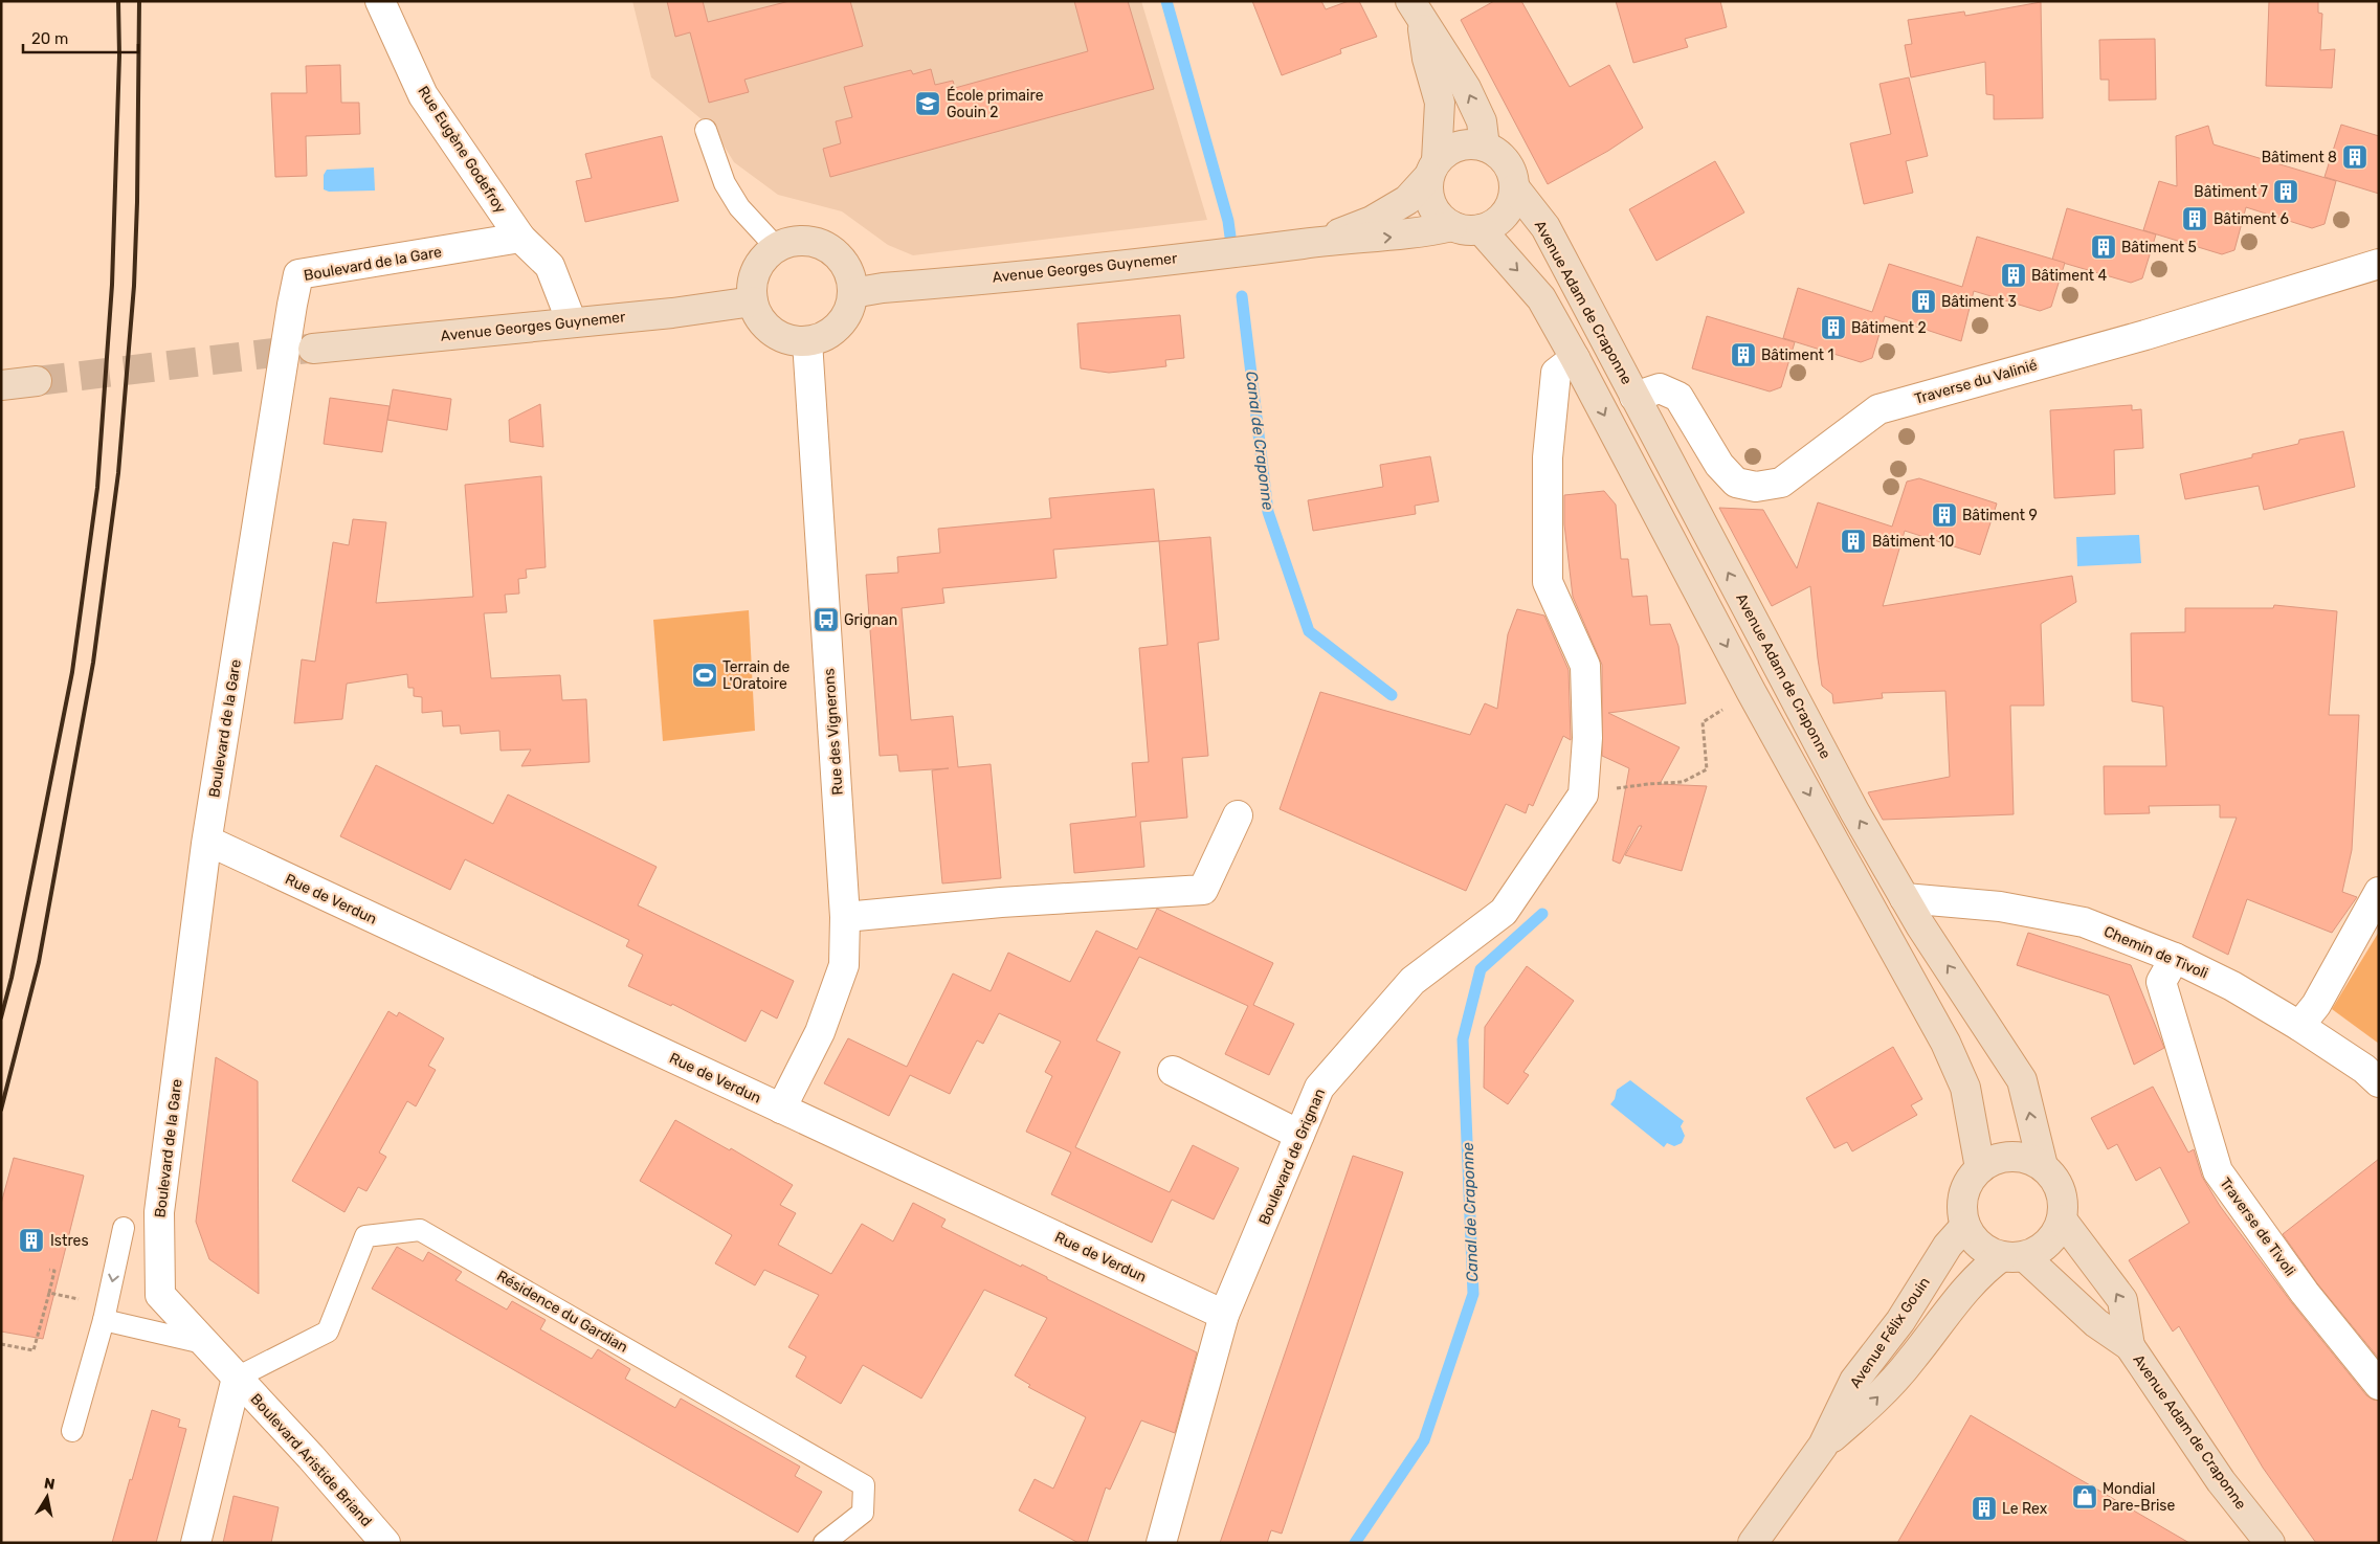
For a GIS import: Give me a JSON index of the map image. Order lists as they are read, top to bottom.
{
  "streets": {
    "main road": ["Avenue Georges Guynemer", "Avenue Adam de Craponne", "Avenue Félix Gouin"],
    "street": [
      "Rue Eugène Godefroy",
      "Boulevard de la Gare",
      "Traverse du Valinié",
      "Rue des Vignerons",
      "Rue de Verdun",
      "Chemin de Tivoli",
      "Boulevard de Grignan",
      "Traverse de Tivoli",
      "Boulevard Aristide Briand"
    ],
    "lane": ["Résidence du Gardian"]
  },
  "crossings": [
    ["Rue Eugène Godefroy", "Boulevard de la Gare"],
    ["Rue Eugène Godefroy", "Avenue Georges Guynemer"],
    ["Boulevard de la Gare", "Rue de Verdun"],
    ["Boulevard de la Gare", "Résidence du Gardian"],
    ["Boulevard de la Gare", "Boulevard Aristide Briand"],
    ["Avenue Georges Guynemer", "Rue des Vignerons"],
    ["Avenue Adam de Craponne", "Traverse du Valinié"],
    ["Avenue Adam de Craponne", "Chemin de Tivoli"],
    ["Avenue Adam de Craponne", "Avenue Félix Gouin"],
    ["Rue des Vignerons", "Rue de Verdun"],
    ["Rue de Verdun", "Boulevard de Grignan"],
    ["Chemin de Tivoli", "Traverse de Tivoli"],
    ["Résidence du Gardian", "Boulevard Aristide Briand"]
  ],
  "water": ["Canal de Craponne"],
  "places": {
    "school or university": ["École primaire Gouin 2"],
    "building": [
      "Bâtiment 8",
      "Bâtiment 7",
      "Bâtiment 6",
      "Bâtiment 5",
      "Bâtiment 4",
      "Bâtiment 3",
      "Bâtiment 2",
      "Bâtiment 1",
      "Bâtiment 9",
      "Bâtiment 10",
      "Istres",
      "Le Rex"
    ],
    "bus stop": ["Grignan"],
    "sports": ["Terrain de L'Oratoire"],
    "shop": ["Mondial Pare-Brise"]
  },
  "scale_bar": "20 m",
  "north": "top"
}
